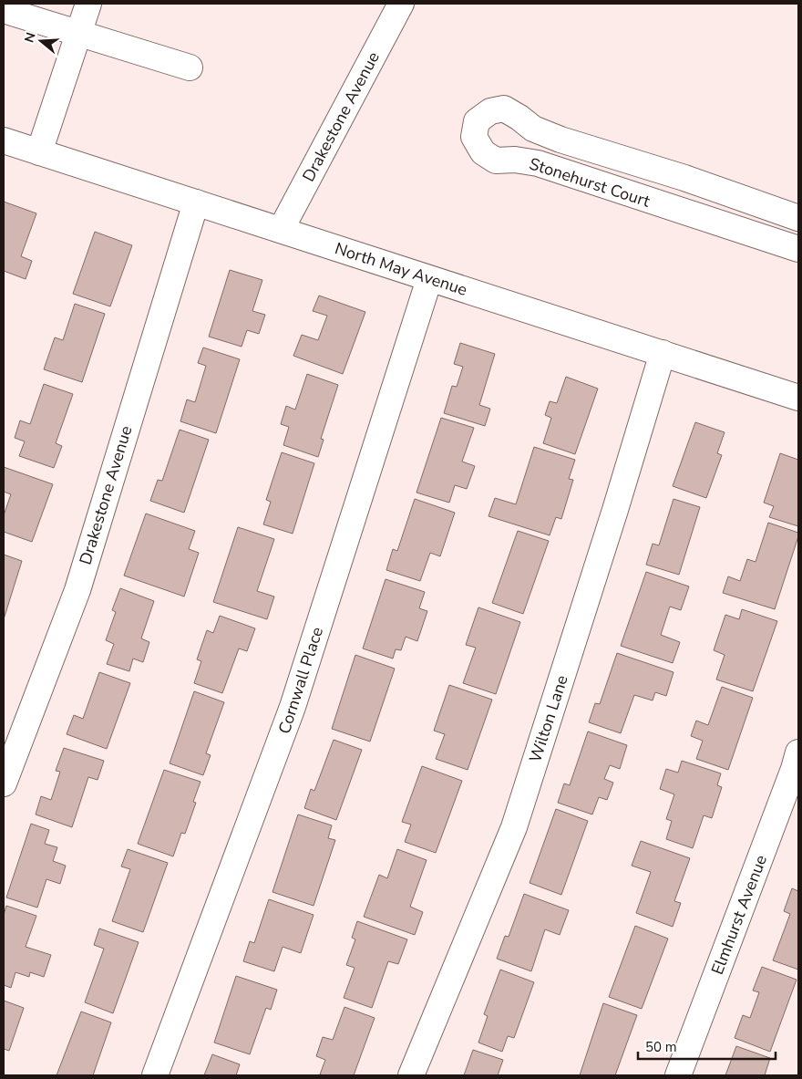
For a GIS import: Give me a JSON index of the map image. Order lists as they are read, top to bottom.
{
  "streets": {
    "street": [
      "Drakestone Avenue",
      "Stonehurst Court",
      "North May Avenue",
      "Cornwall Place",
      "Wilton Lane",
      "Elmhurst Avenue"
    ]
  },
  "crossings": [
    ["Drakestone Avenue", "North May Avenue"],
    ["North May Avenue", "Cornwall Place"],
    ["North May Avenue", "Wilton Lane"]
  ],
  "scale_bar": "50 m",
  "north": "left"
}
